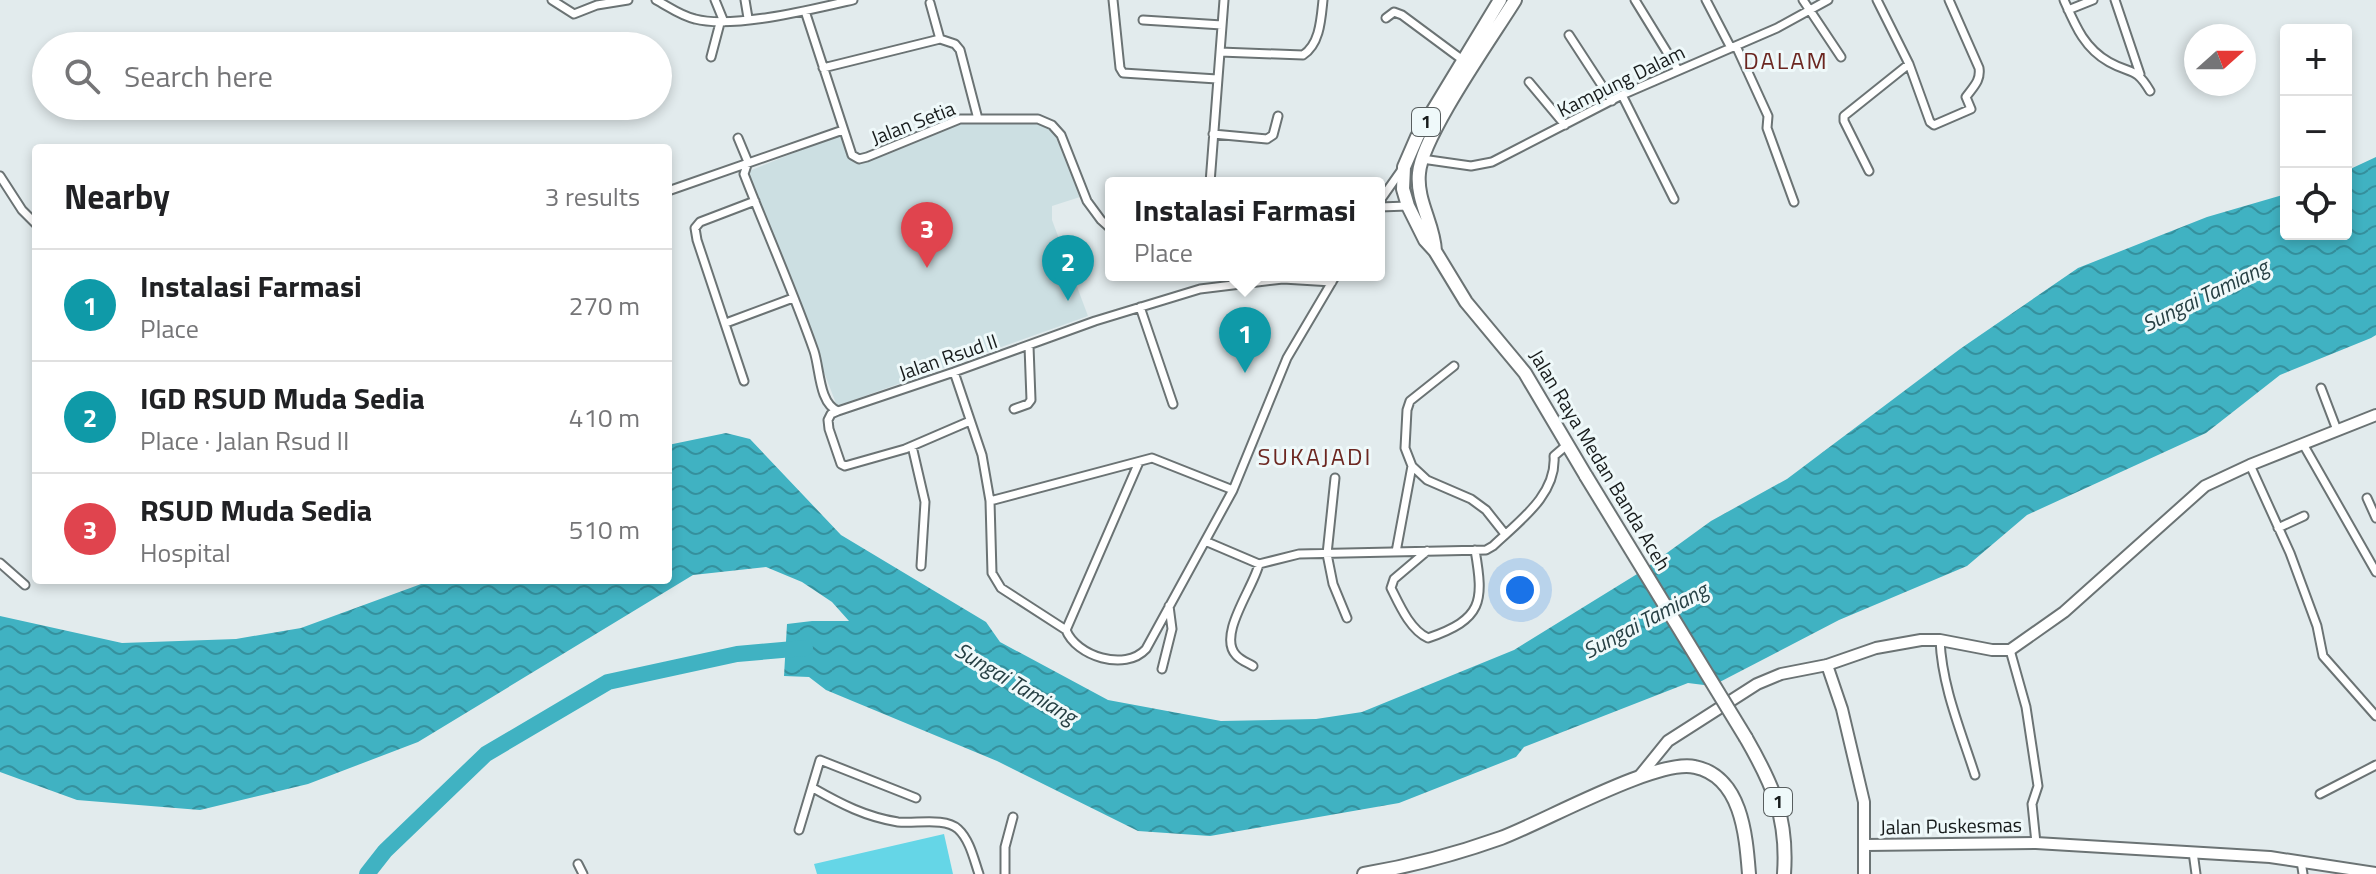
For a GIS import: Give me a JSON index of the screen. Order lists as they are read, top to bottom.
{
  "streets": {
    "highway": ["1", "Jalan Raya Medan Banda Aceh"],
    "street": [
      "Kampung Dalam",
      "Jalan Setia",
      "Jalan Rsud II",
      "Jalan Puskesmas"
    ]
  },
  "crossings": [
    ["Kampung Dalam", "Jalan Raya Medan Banda Aceh"],
    ["1", "Jalan Raya Medan Banda Aceh"]
  ],
  "districts": ["DALAM", "SUKAJADI"],
  "water": ["Sungai Tamiang"],
  "north": "right",
  "page": {
    "map_buttons": ["+", "−"],
    "search": "Search here",
    "heading": ["Nearby", "3 results"],
    "popup": ["Instalasi Farmasi", "Place"],
    "pins": ["3", "2", "1"],
    "list": [
      {
        "mark": "1",
        "name": "Instalasi Farmasi",
        "note": "Place",
        "value": "270 m"
      },
      {
        "mark": "2",
        "name": "IGD RSUD Muda Sedia",
        "note": "Place · Jalan Rsud II",
        "value": "410 m"
      },
      {
        "mark": "3",
        "name": "RSUD Muda Sedia",
        "note": "Hospital",
        "value": "510 m"
      }
    ]
  }
}
